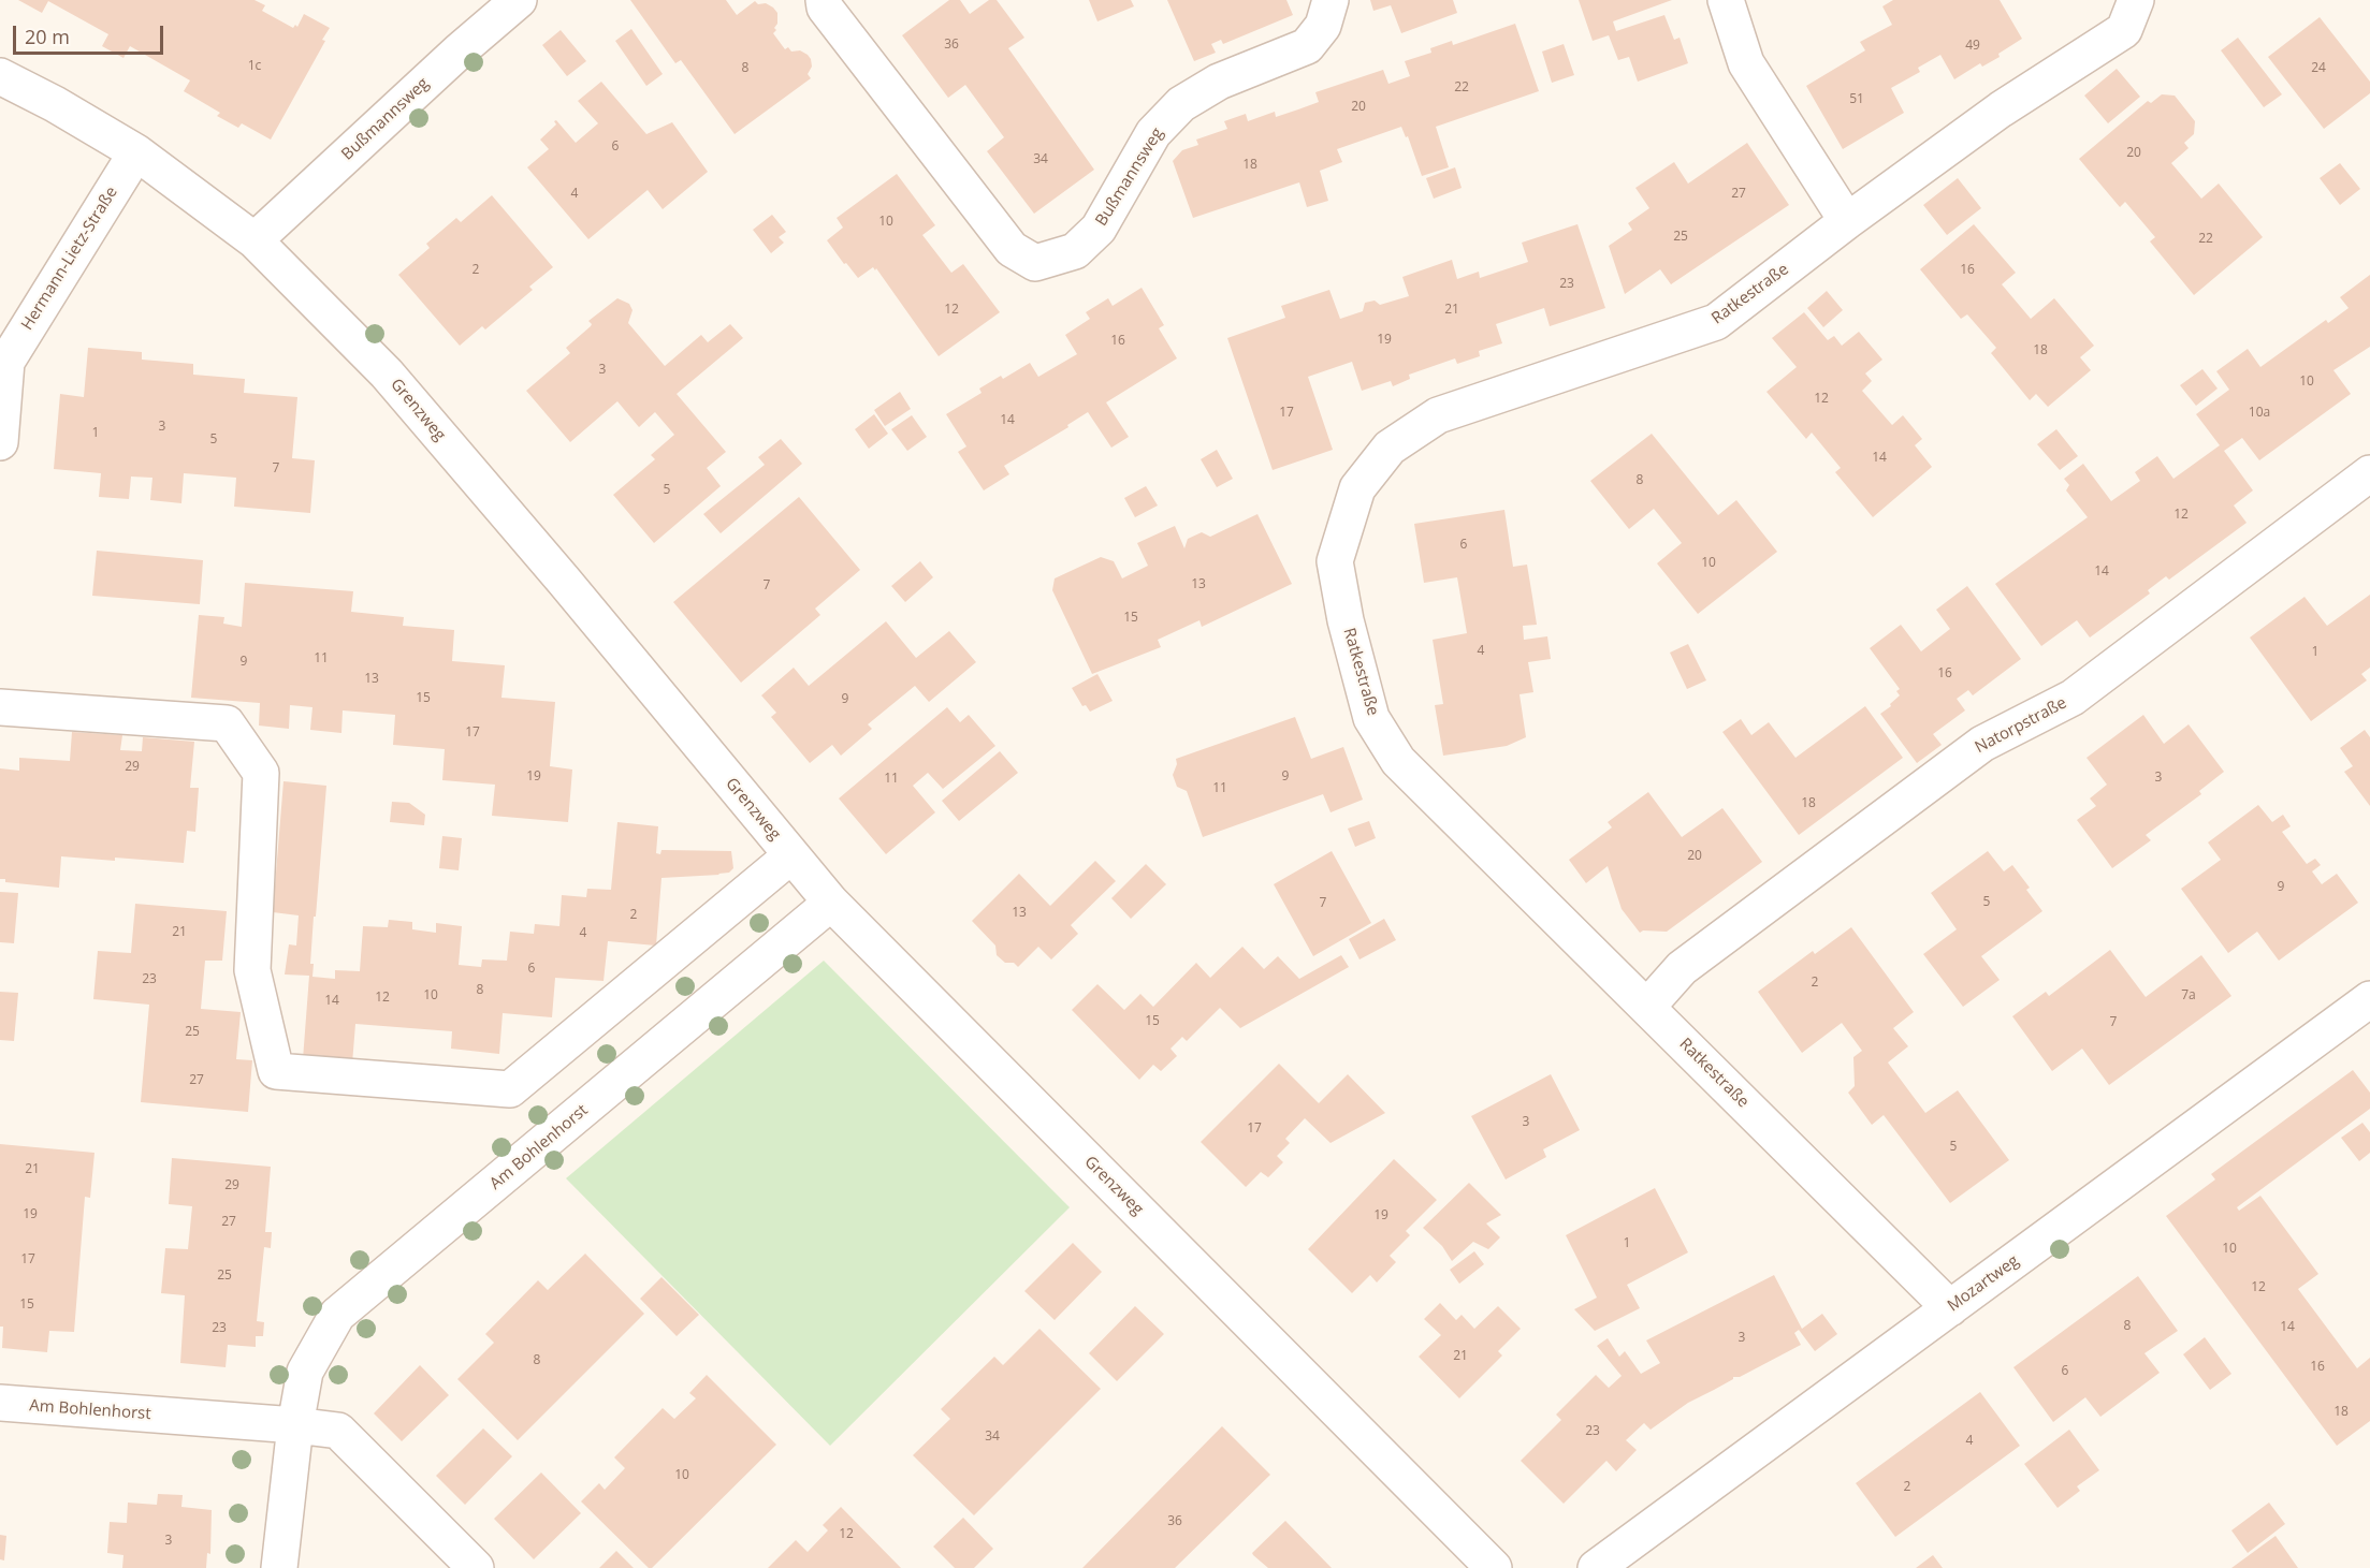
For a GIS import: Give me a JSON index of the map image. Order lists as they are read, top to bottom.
{
  "streets": {
    "street": [
      "Bußmannsweg",
      "Hermann-Lietz-Straße",
      "Ratkestraße",
      "Grenzweg",
      "Natorpstraße",
      "Am Bohlenhorst",
      "Mozartweg"
    ]
  },
  "crossings": [
    ["Bußmannsweg", "Grenzweg"],
    ["Hermann-Lietz-Straße", "Grenzweg"],
    ["Ratkestraße", "Natorpstraße"],
    ["Ratkestraße", "Mozartweg"],
    ["Grenzweg", "Am Bohlenhorst"]
  ],
  "house_numbers": [
    "36",
    "49",
    "1c",
    "8",
    "24",
    "22",
    "51",
    "20",
    "6",
    "20",
    "34",
    "18",
    "4",
    "27",
    "10",
    "25",
    "22",
    "2",
    "16",
    "23",
    "12",
    "21",
    "19",
    "16",
    "18",
    "3",
    "10",
    "12",
    "17",
    "10a",
    "14",
    "3",
    "1",
    "5",
    "14",
    "7",
    "8",
    "5",
    "12",
    "6",
    "10",
    "14",
    "13",
    "7",
    "15",
    "4",
    "1",
    "11",
    "9",
    "16",
    "13",
    "15",
    "9",
    "17",
    "29",
    "19",
    "9",
    "3",
    "11",
    "11",
    "18",
    "20",
    "9",
    "5",
    "7",
    "13",
    "2",
    "21",
    "4",
    "6",
    "23",
    "2",
    "8",
    "10",
    "7a",
    "12",
    "14",
    "15",
    "7",
    "25",
    "27",
    "3",
    "17",
    "5",
    "21",
    "29",
    "19",
    "19",
    "27",
    "1",
    "10",
    "17",
    "25",
    "12",
    "15",
    "8",
    "14",
    "23",
    "3",
    "21",
    "8",
    "16",
    "6",
    "18",
    "23",
    "34",
    "4",
    "10",
    "2",
    "36",
    "12",
    "3"
  ],
  "scale_bar": "20 m"
}
